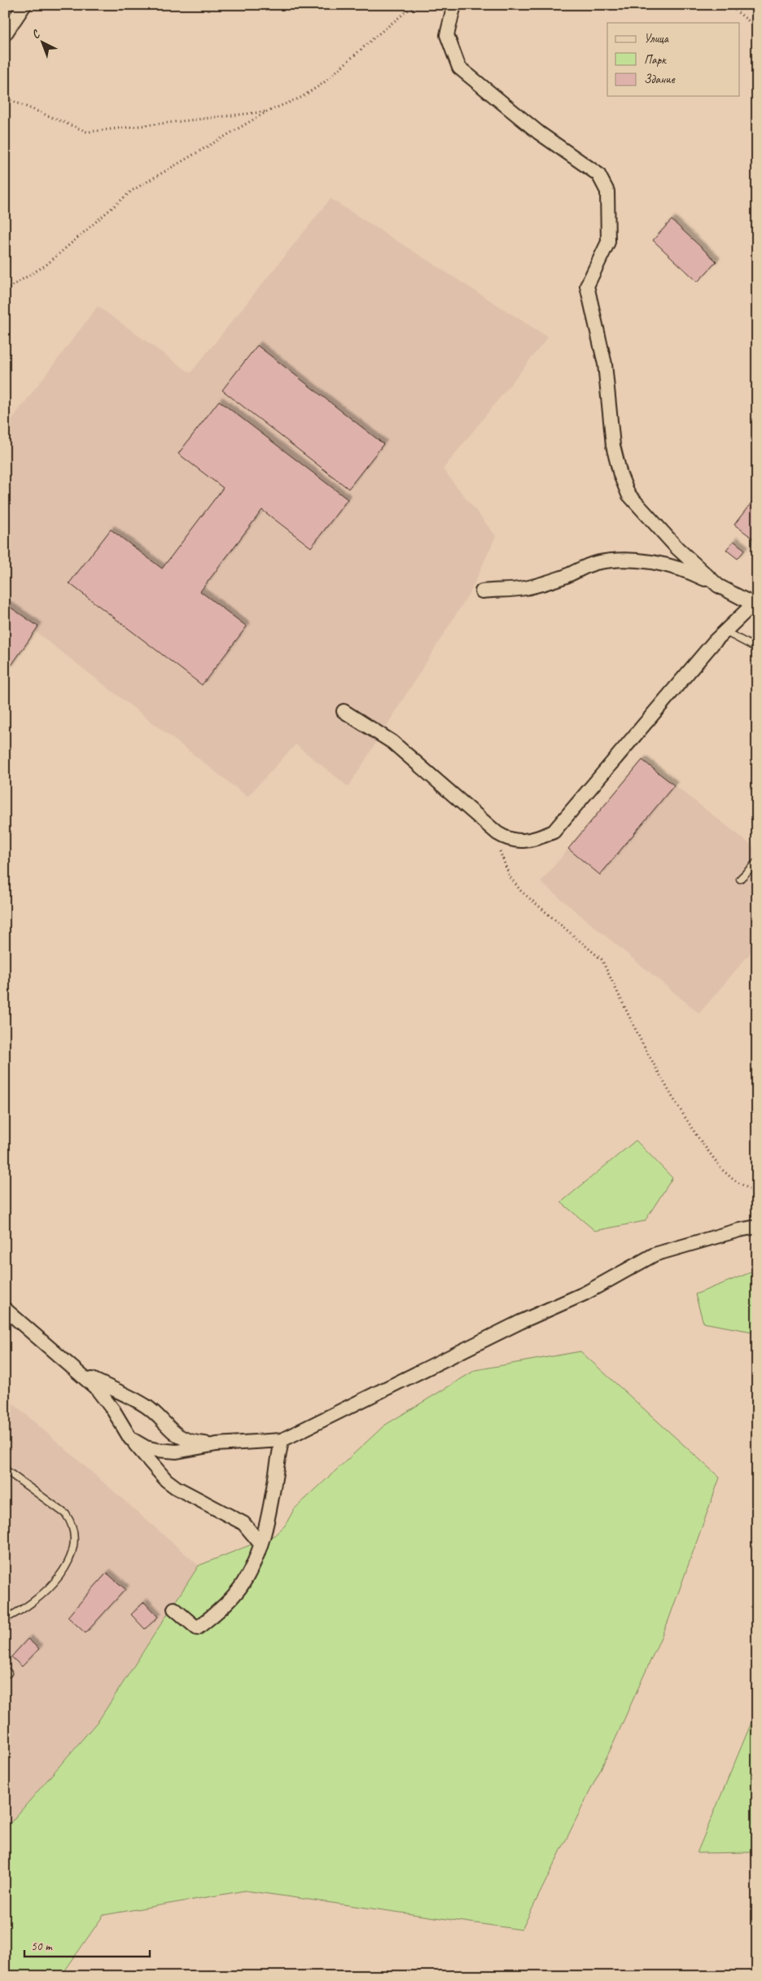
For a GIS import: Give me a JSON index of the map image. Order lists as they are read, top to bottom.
{
  "legend": ["Улица", "Парк", "Здание"],
  "scale_bar": "50 m",
  "north": "top left"
}
